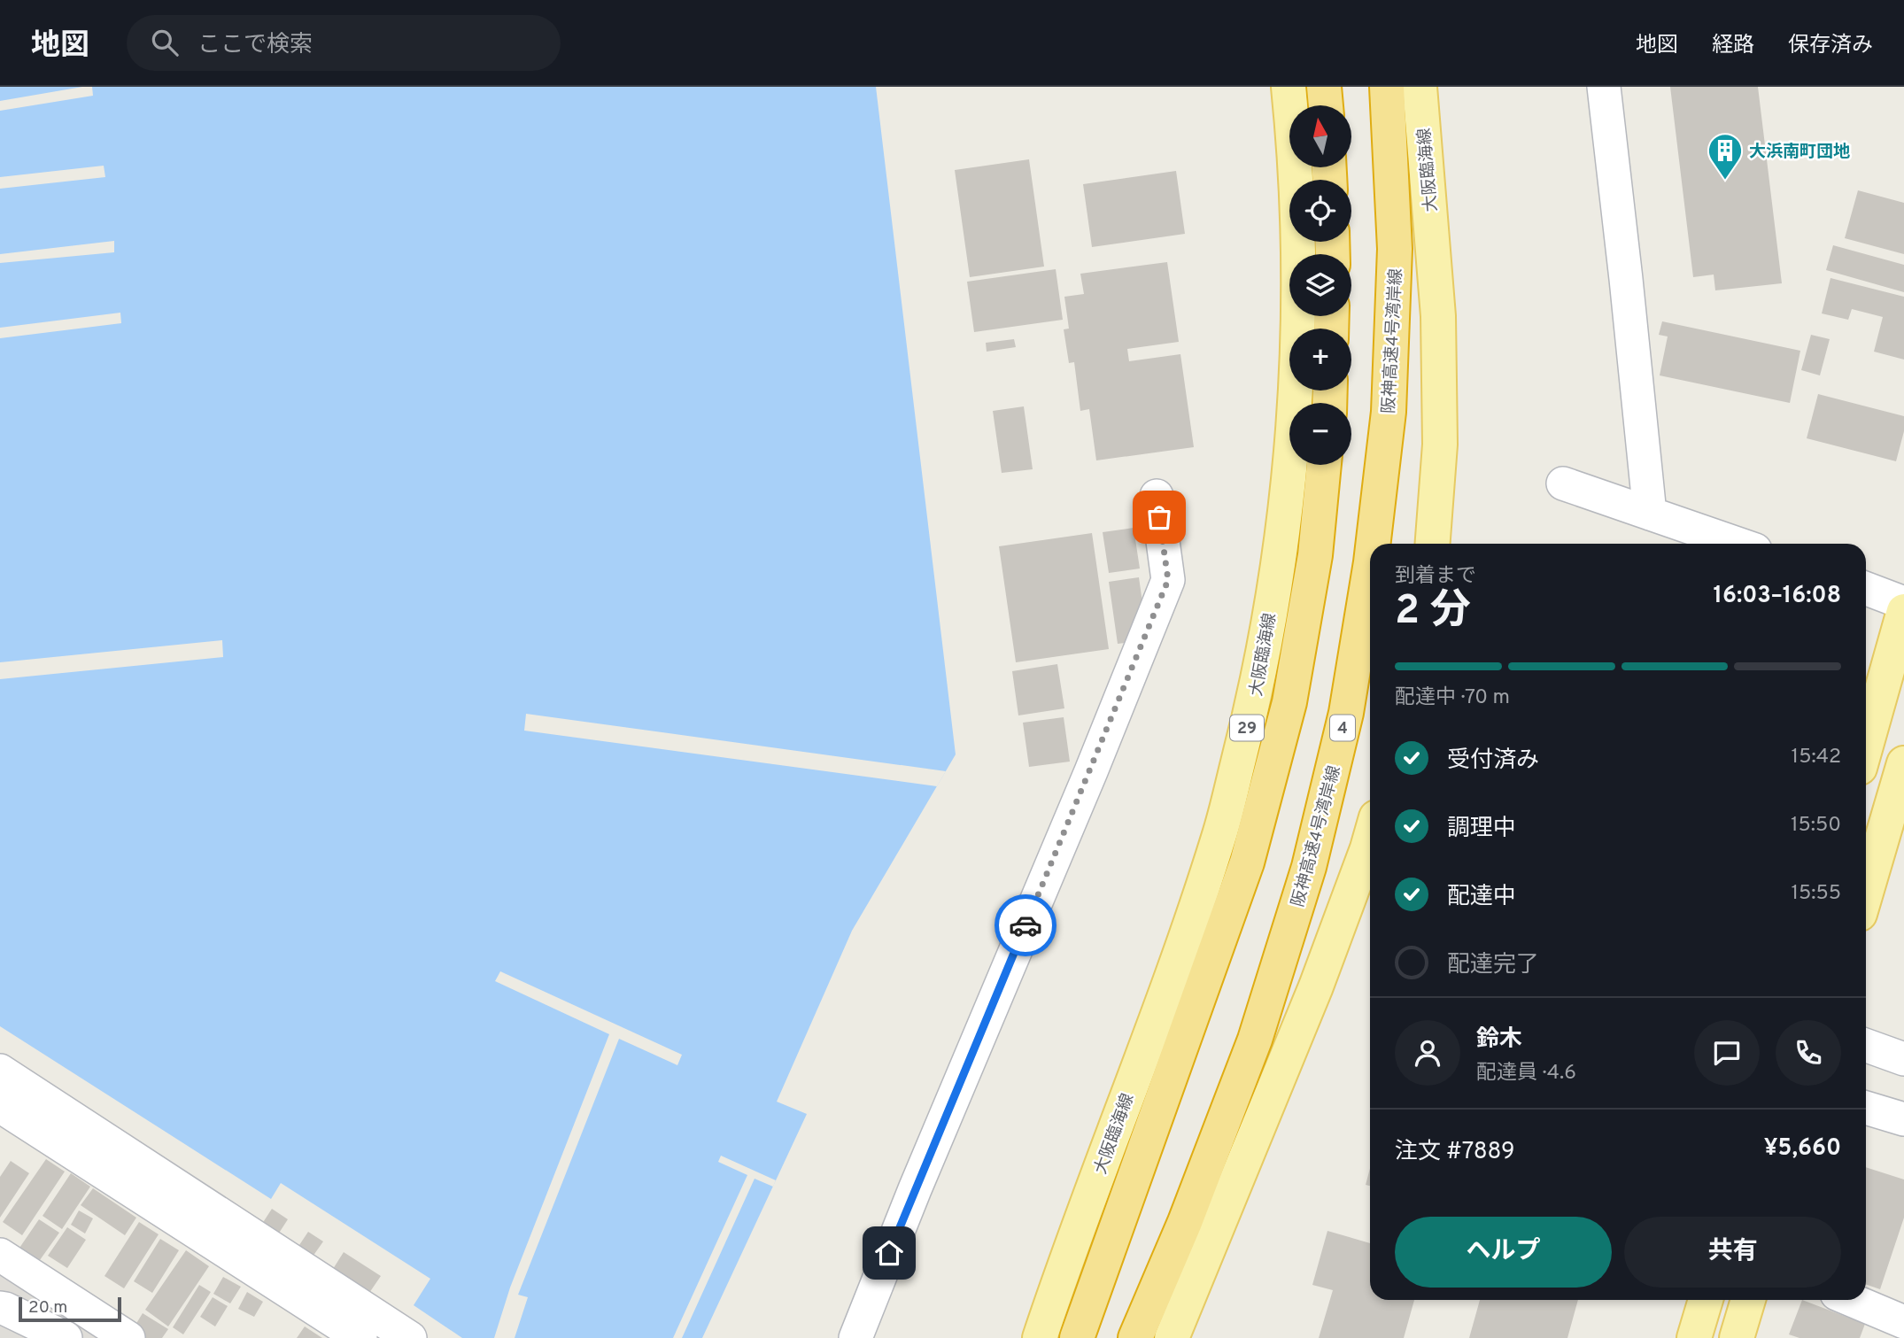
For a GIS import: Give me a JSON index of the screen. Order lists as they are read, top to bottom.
{
  "streets": {
    "highway": ["阪神高速4号湾岸線", "4"],
    "main road": ["大阪臨海線", "29"]
  },
  "places": {
    "building": ["大浜南町団地"]
  },
  "scale_bar": "20 m",
  "north": "top",
  "page": {
    "header": "地図",
    "search": "ここで検索",
    "nav": ["地図", "経路", "保存済み"],
    "map_buttons": ["+", "−"],
    "heading": ["2 分", "到着まで", "16:03–16:08"],
    "panel": [
      "鈴木",
      "配達員 · 4.6",
      "注文 #7889",
      "¥5,660"
    ],
    "bar": "配達中 · 70 m",
    "list": [
      ["受付済み", "15:42"],
      ["調理中", "15:50"],
      ["配達中", "15:55"],
      "配達完了"
    ],
    "buttons": ["ヘルプ", "共有"],
    "scale": "20 m"
  }
}
